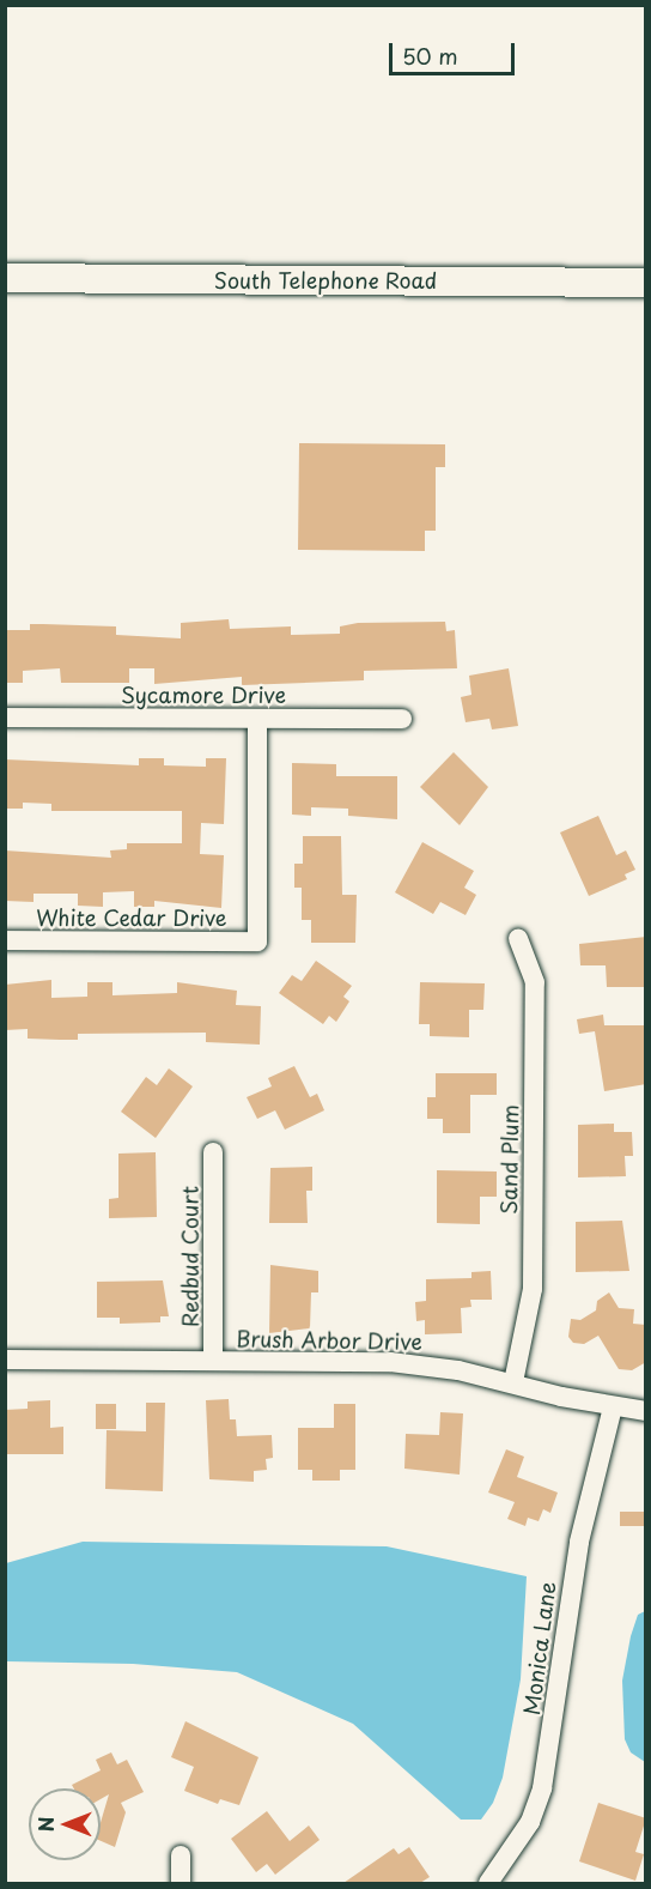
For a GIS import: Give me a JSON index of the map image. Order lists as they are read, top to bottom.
{
  "streets": {
    "main road": ["South Telephone Road"],
    "street": [
      "Sycamore Drive",
      "White Cedar Drive",
      "Sand Plum",
      "Redbud Court",
      "Brush Arbor Drive",
      "Monica Lane"
    ]
  },
  "crossings": [
    ["Sycamore Drive", "White Cedar Drive"],
    ["Sand Plum", "Brush Arbor Drive"],
    ["Redbud Court", "Brush Arbor Drive"],
    ["Brush Arbor Drive", "Monica Lane"]
  ],
  "scale_bar": "50 m",
  "north": "left"
}
